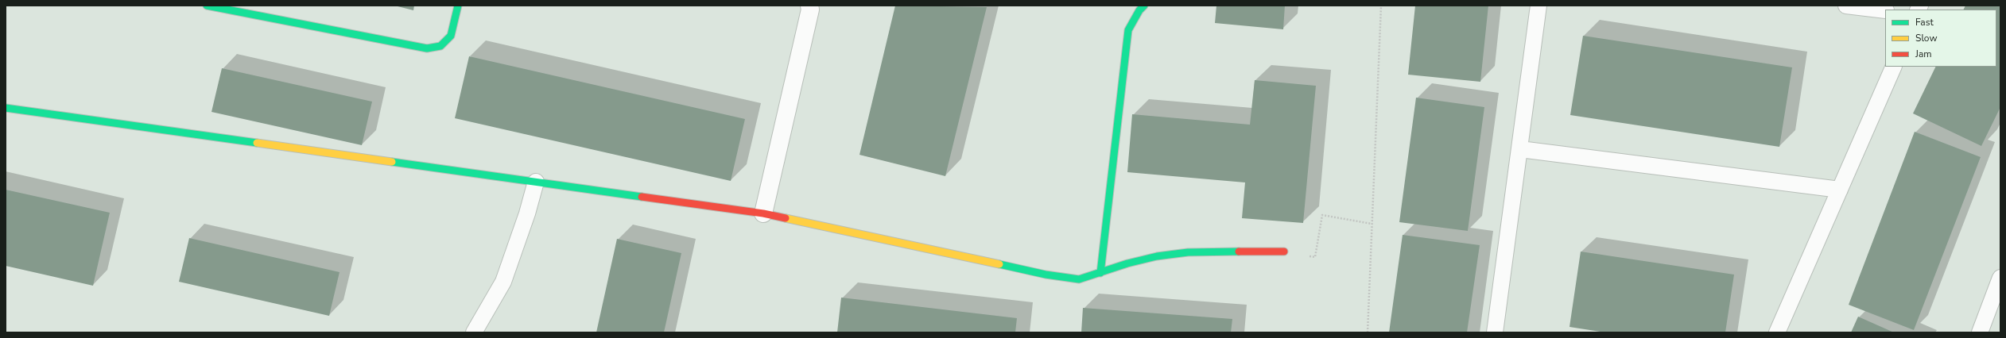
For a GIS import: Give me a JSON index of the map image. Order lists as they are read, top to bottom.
{
  "legend": ["Fast", "Slow", "Jam"]
}
